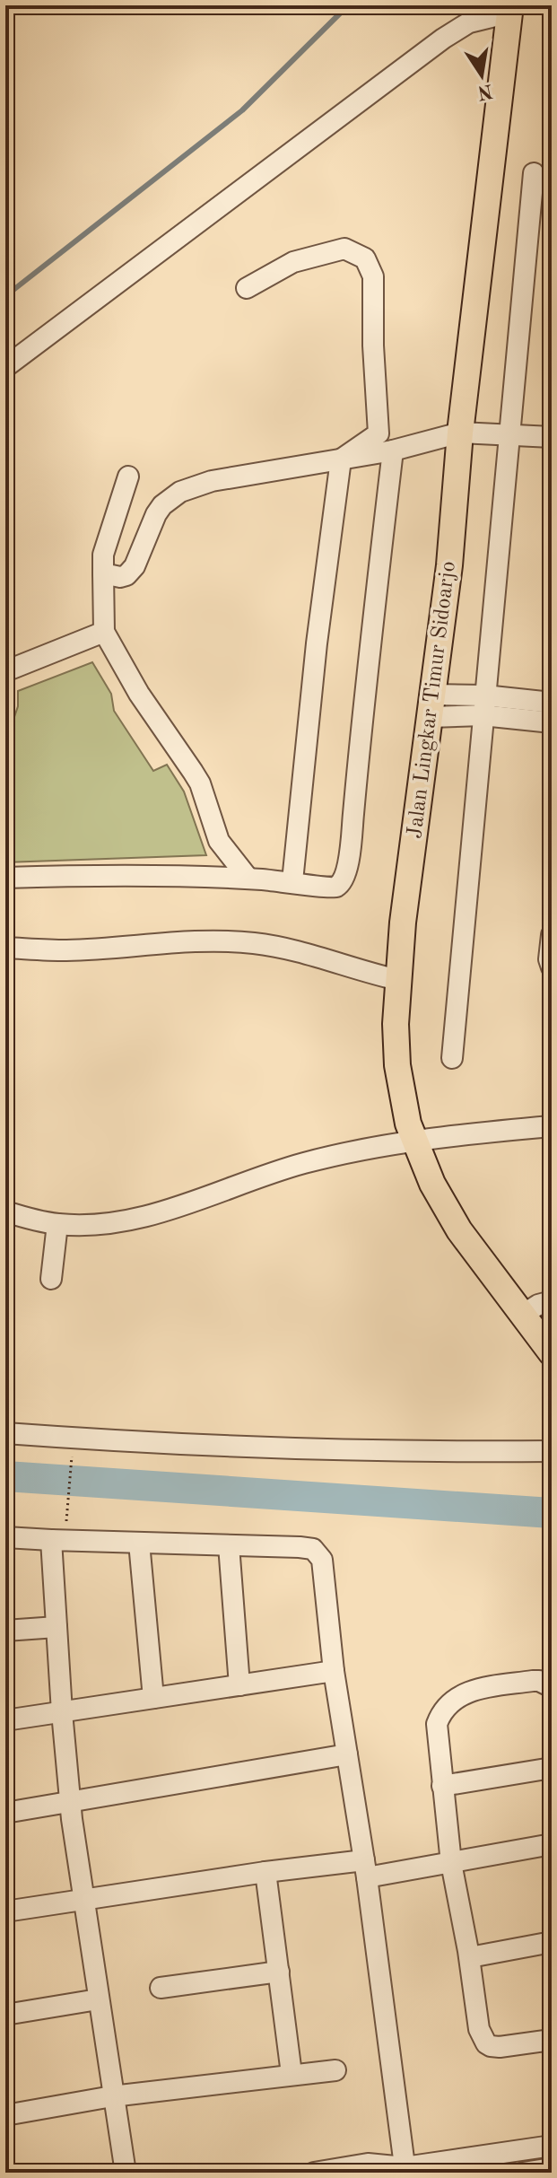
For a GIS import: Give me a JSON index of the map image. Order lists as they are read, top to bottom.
{
  "streets": {
    "main road": ["Jalan Lingkar Timur Sidoarjo"]
  },
  "north": "bottom"
}
